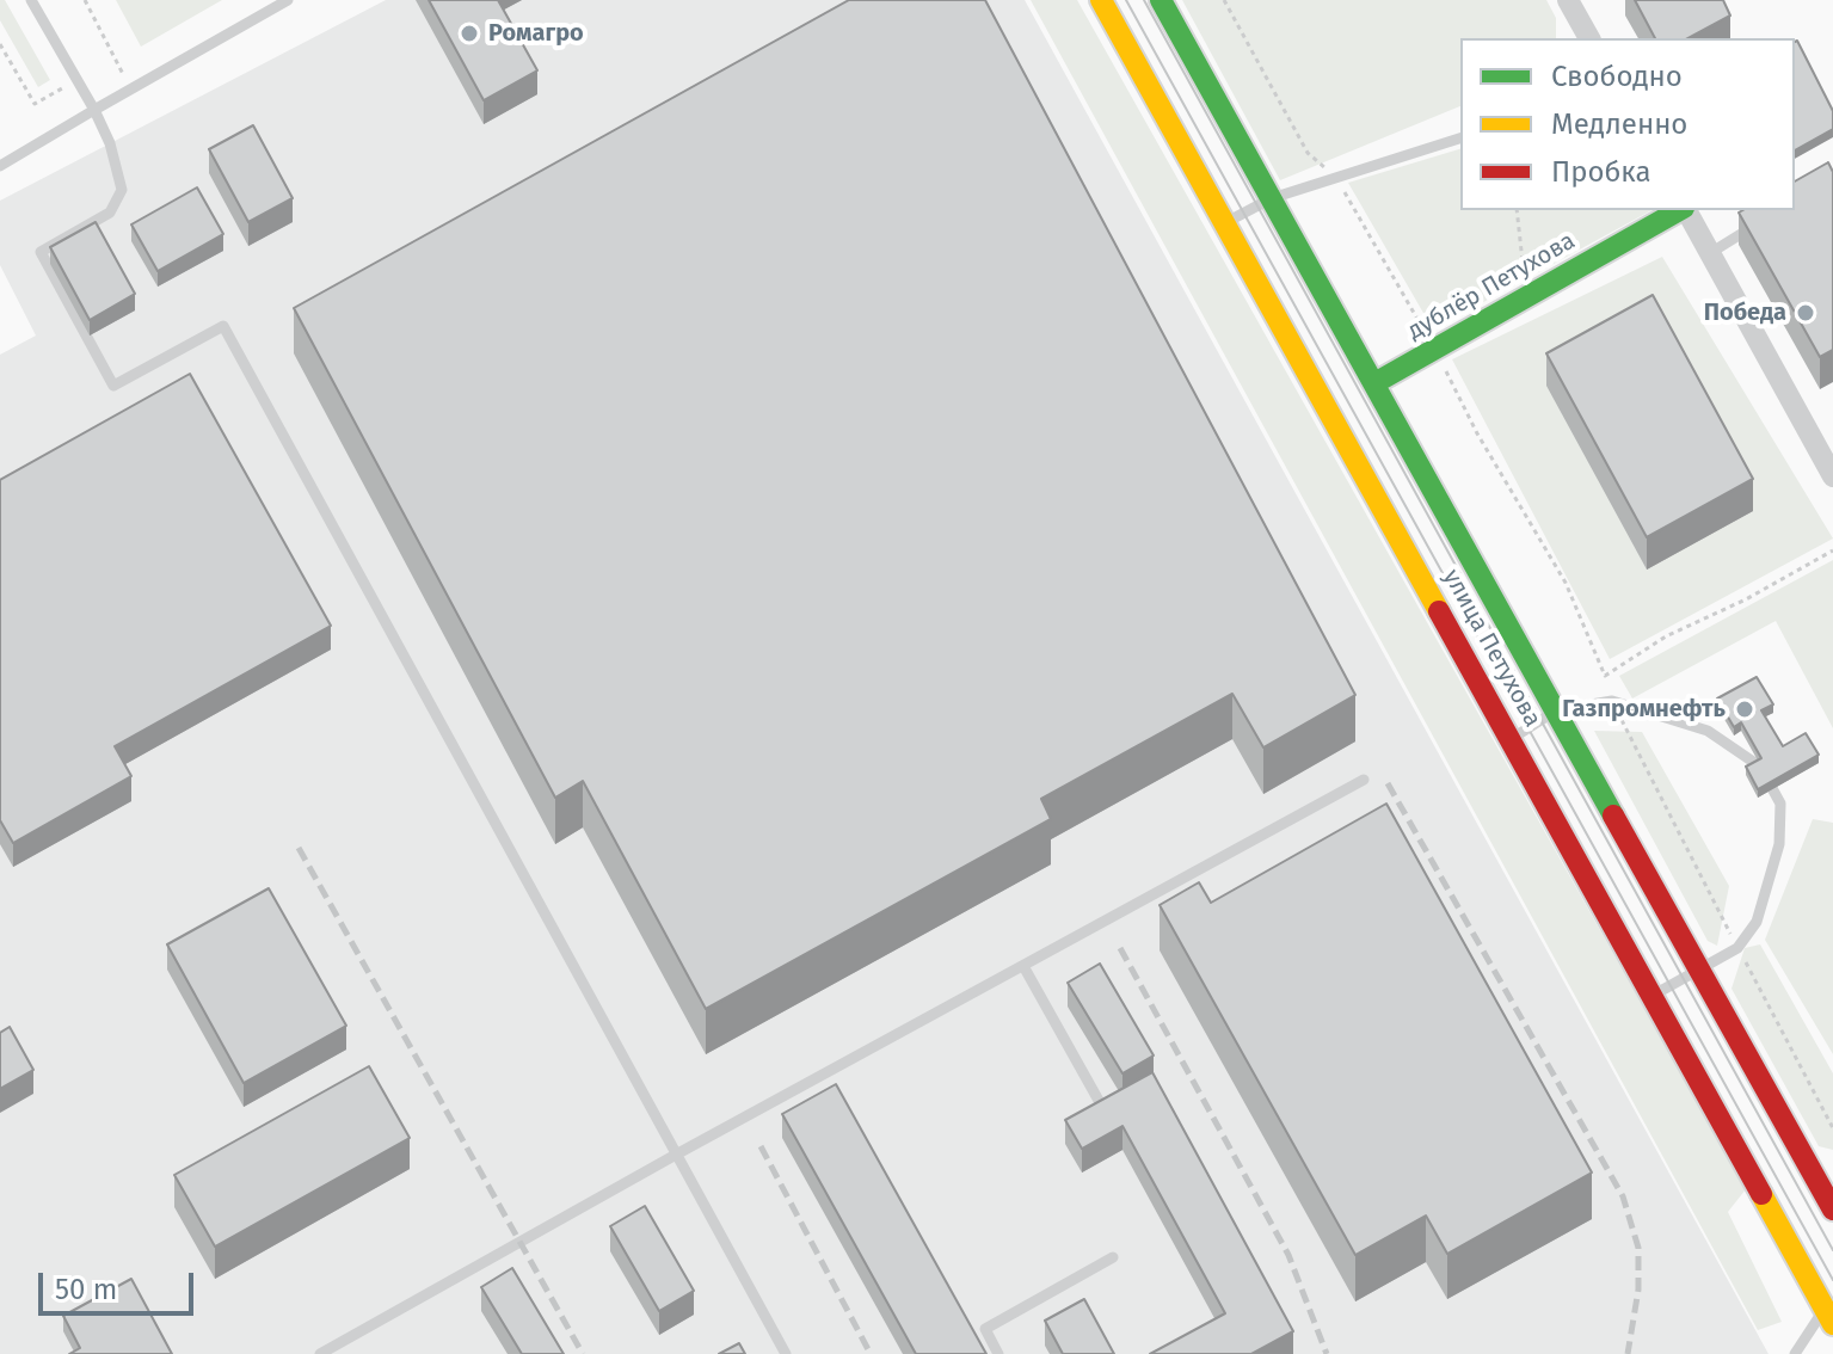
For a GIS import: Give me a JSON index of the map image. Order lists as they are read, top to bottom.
{
  "streets": {
    "main road": ["дублёр Петухова", "улица Петухова"]
  },
  "crossings": [
    ["дублёр Петухова", "улица Петухова"]
  ],
  "places": ["Ромагро", "Победа", "Газпромнефть"],
  "legend": ["Свободно", "Медленно", "Пробка"],
  "scale_bar": "50 m"
}
